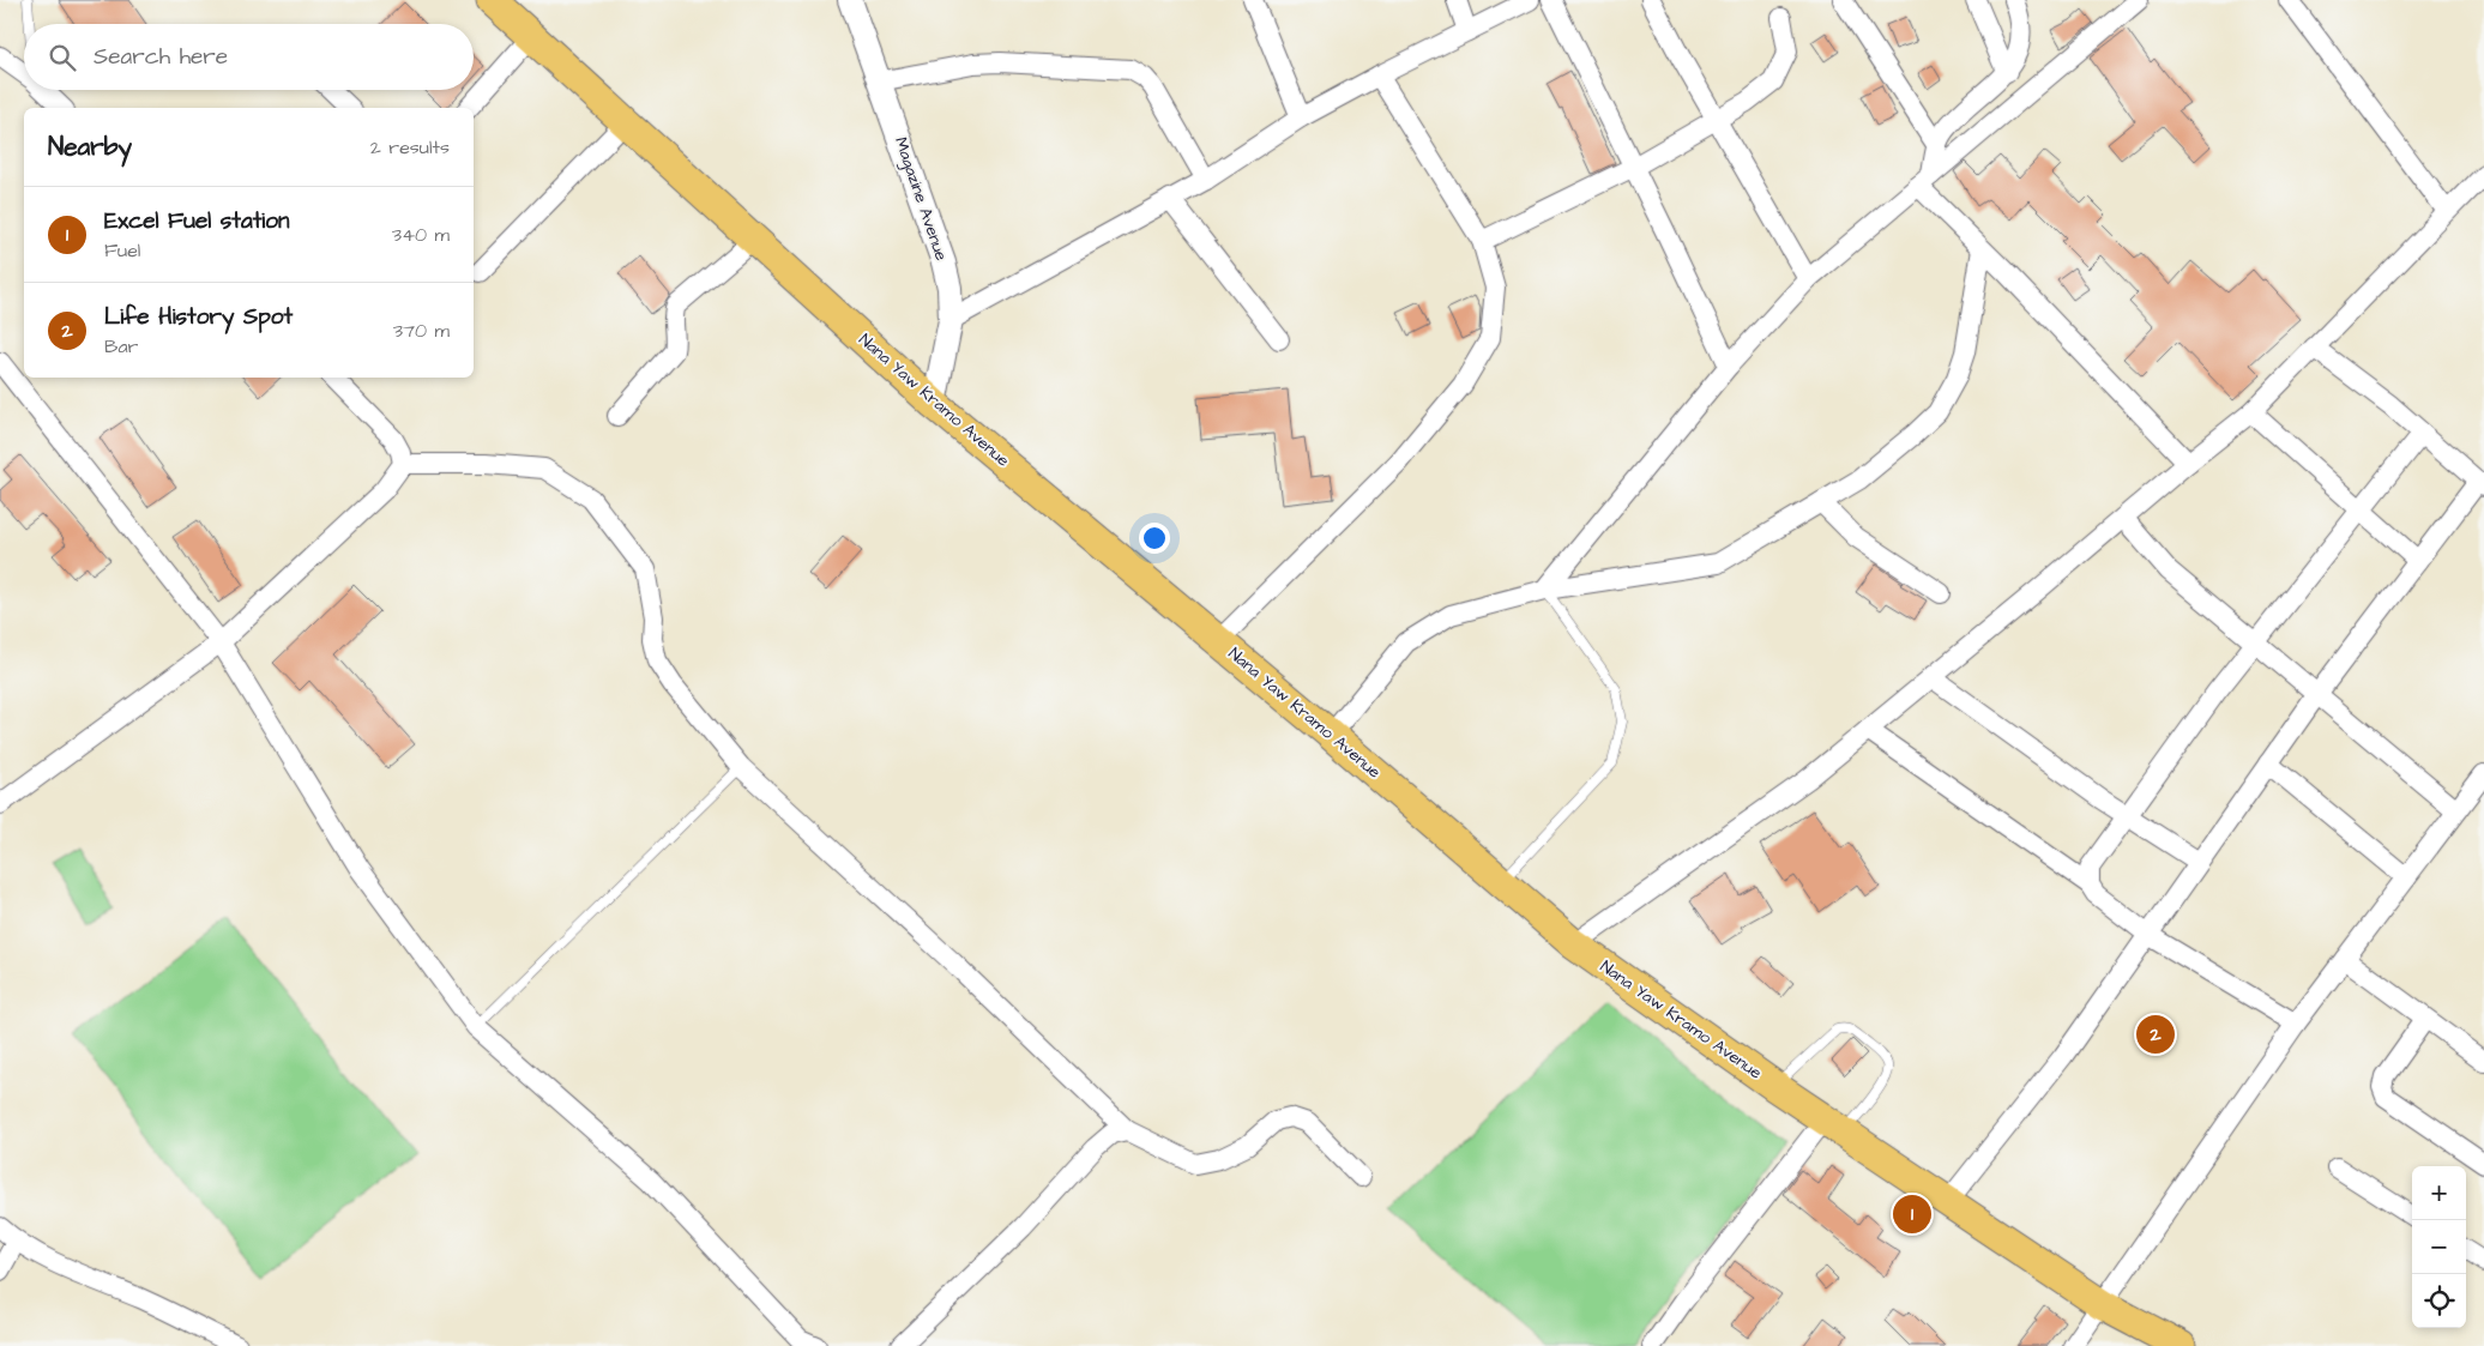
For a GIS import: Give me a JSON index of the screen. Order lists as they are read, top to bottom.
{
  "streets": {
    "main road": ["Nana Yaw Kramo Avenue"],
    "street": ["Magazine Avenue"]
  },
  "crossings": [
    ["Magazine Avenue", "Nana Yaw Kramo Avenue"]
  ],
  "page": {
    "search": "Search here",
    "heading": ["Nearby", "2 results"],
    "list": [
      {
        "mark": "1",
        "name": "Excel Fuel station",
        "note": "Fuel",
        "value": "340 m"
      },
      {
        "mark": "2",
        "name": "Life History Spot",
        "note": "Bar",
        "value": "370 m"
      }
    ],
    "pins": ["2", "1"],
    "map_buttons": ["+", "−"]
  }
}
